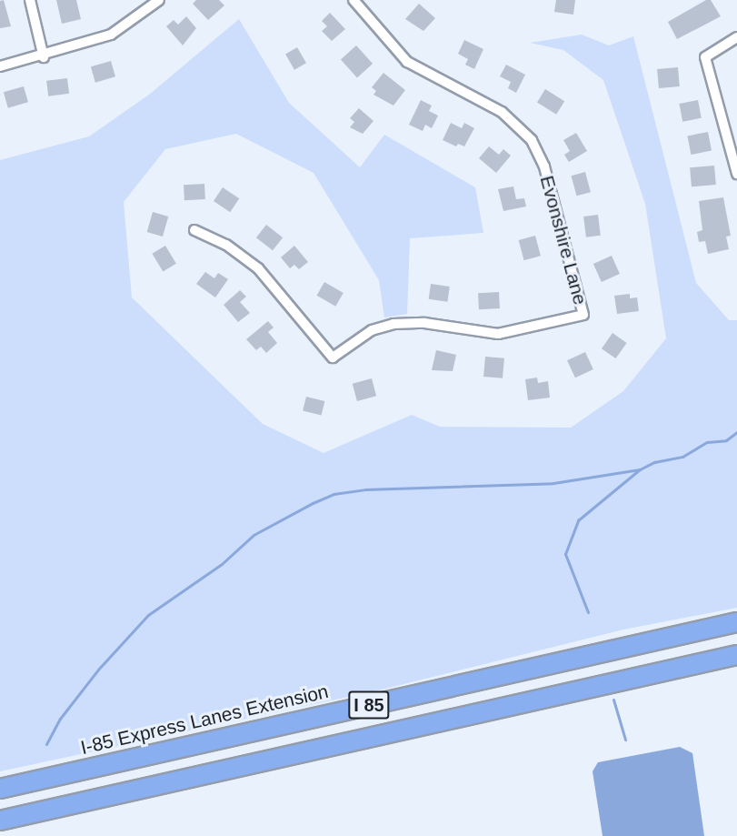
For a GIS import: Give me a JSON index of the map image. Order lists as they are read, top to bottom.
{
  "streets": {
    "highway": ["I 85", "I-85 Express Lanes Extension"],
    "street": ["Evonshire Lane"]
  }
}
